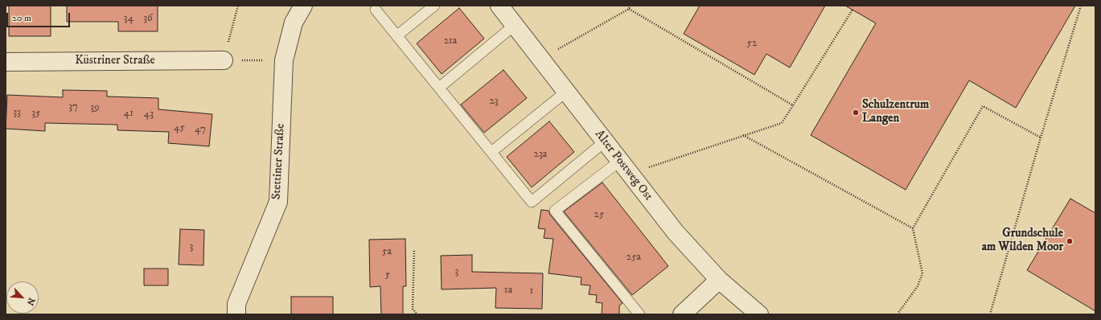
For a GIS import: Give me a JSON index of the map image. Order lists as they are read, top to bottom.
{
  "streets": {
    "street": ["Küstriner Straße", "Stettiner Straße", "Alter Postweg Ost"]
  },
  "places": ["Schulzentrum Langen", "Grundschule am Wilden Moor"],
  "house_numbers": [
    "34",
    "36",
    "21a",
    "52",
    "23",
    "37",
    "39",
    "33",
    "35",
    "41",
    "43",
    "45",
    "47",
    "23a",
    "25",
    "3",
    "5a",
    "25a",
    "3",
    "5",
    "1a",
    "1"
  ],
  "scale_bar": "20 m",
  "north": "bottom right"
}
